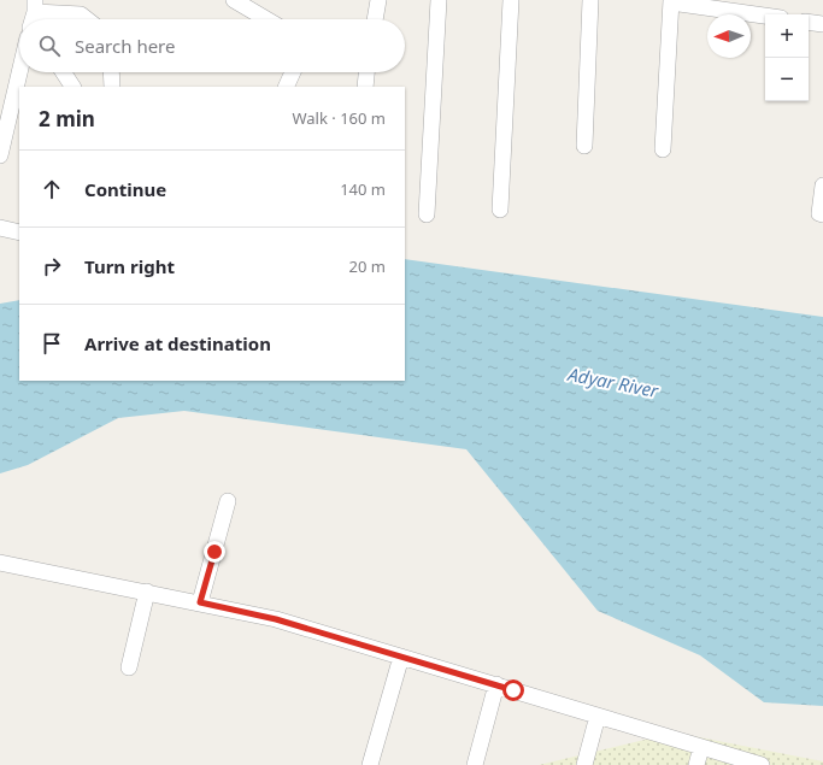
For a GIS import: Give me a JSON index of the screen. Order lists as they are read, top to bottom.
{
  "water": ["Adyar River"],
  "north": "left",
  "page": {
    "map_buttons": ["+", "−"],
    "search": "Search here",
    "heading": ["2 min", "Walk · 160 m"],
    "list": [
      ["Continue", "140 m"],
      ["Turn right", "20 m"],
      "Arrive at destination"
    ]
  }
}
